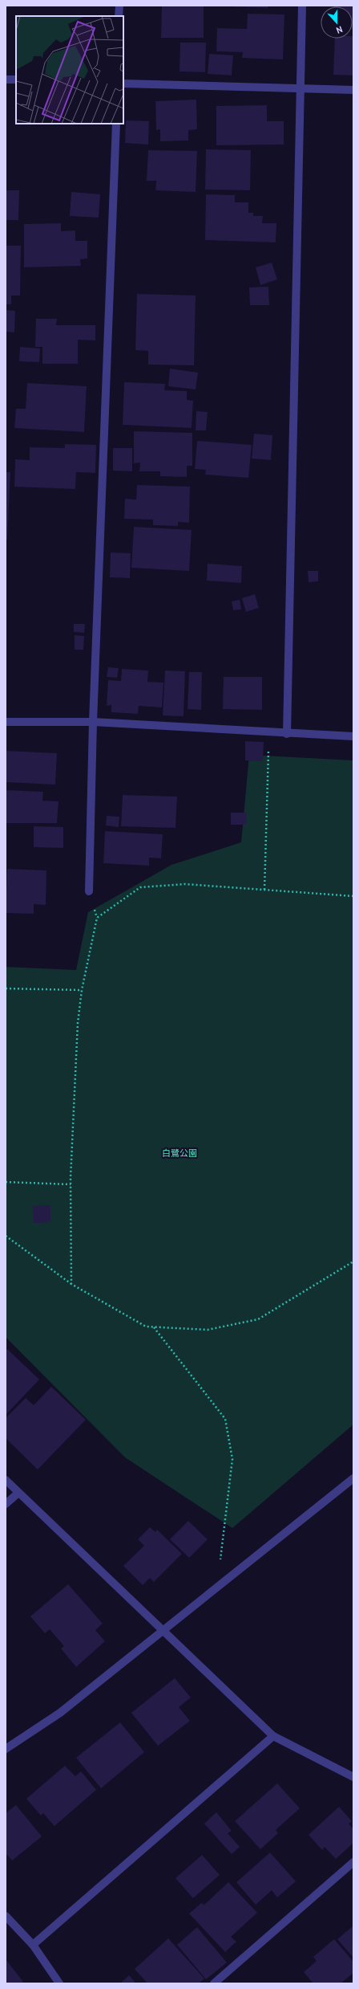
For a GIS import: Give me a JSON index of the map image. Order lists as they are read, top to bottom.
{
  "parks": ["白鷺公園"],
  "north": "bottom"
}
